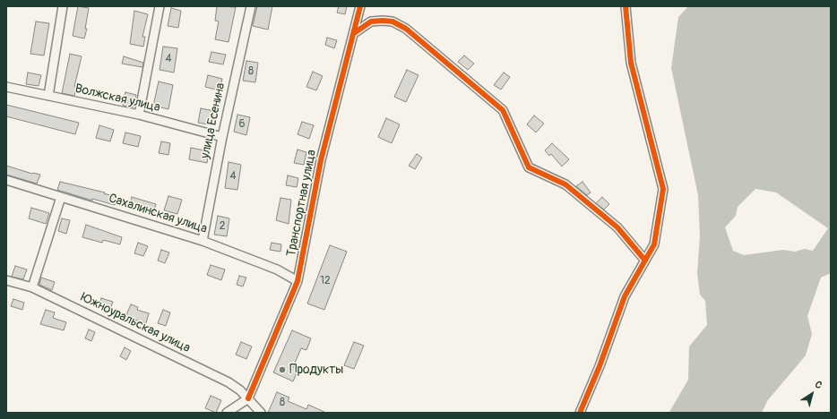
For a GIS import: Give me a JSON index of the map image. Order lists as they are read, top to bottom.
{
  "streets": {
    "street": [
      "Волжская улица",
      "улица Есенина",
      "Транспортная улица",
      "Сахалинская улица",
      "Южноуральская улица"
    ]
  },
  "crossings": [
    ["Волжская улица", "улица Есенина"],
    ["улица Есенина", "Сахалинская улица"],
    ["Транспортная улица", "Сахалинская улица"],
    ["Транспортная улица", "Южноуральская улица"]
  ],
  "places": ["Продукты"],
  "house_numbers": [
    "4",
    "8",
    "6",
    "4",
    "2",
    "12",
    "8"
  ],
  "north": "top right"
}
